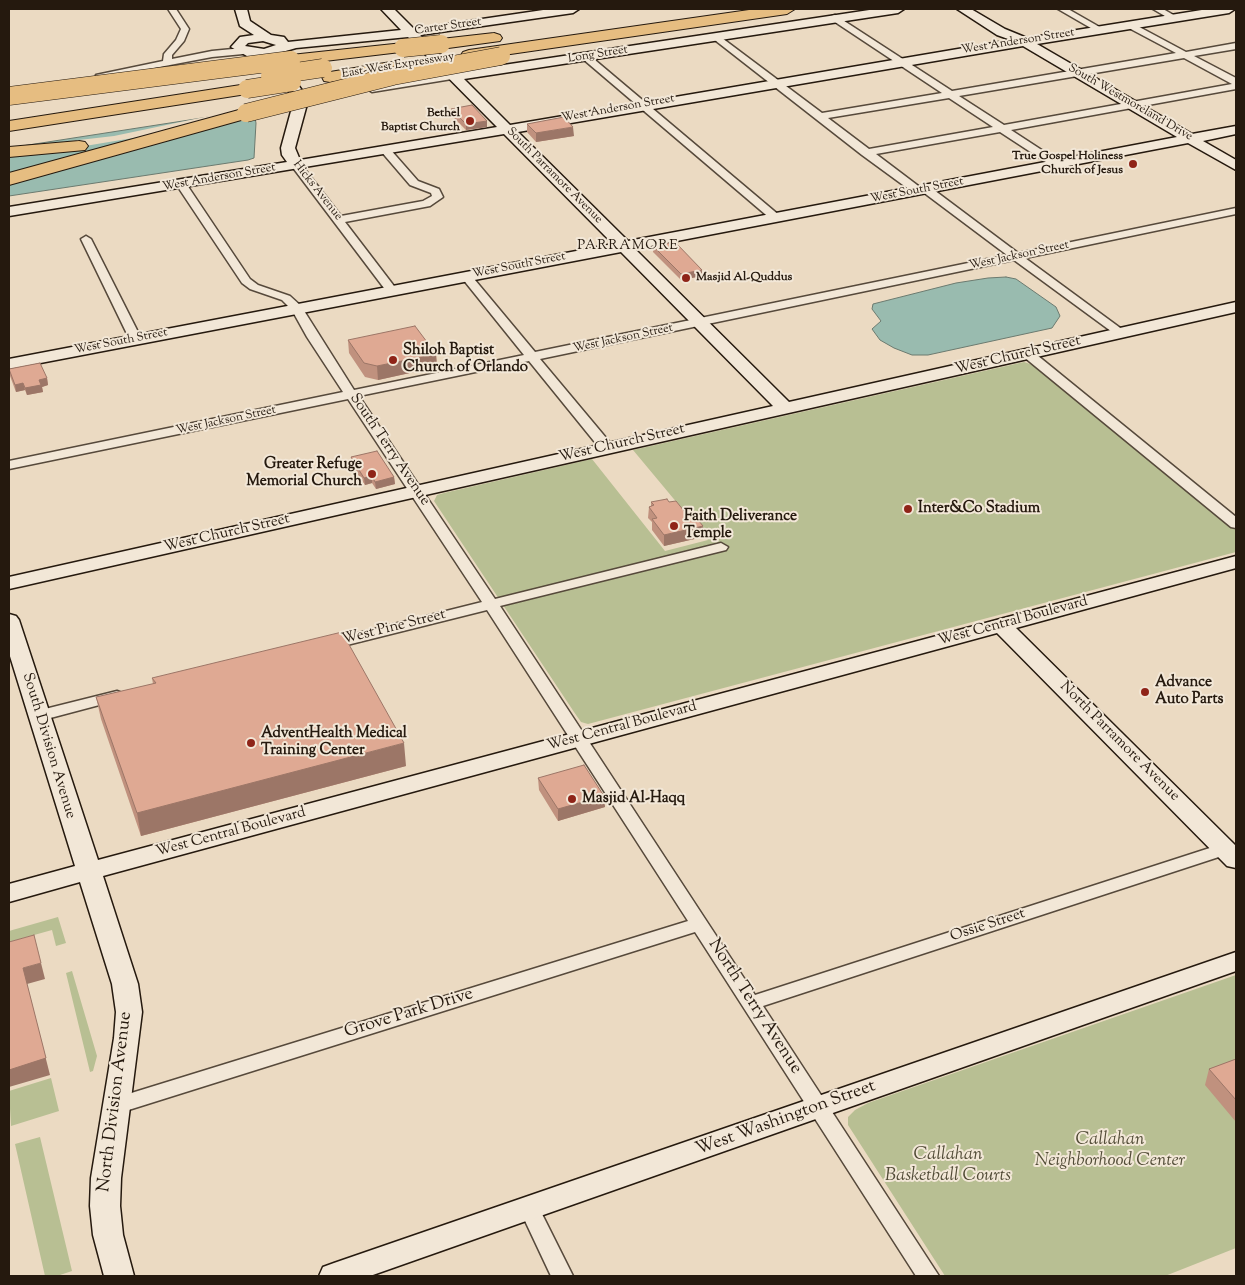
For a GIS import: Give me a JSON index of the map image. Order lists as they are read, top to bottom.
{
  "streets": {
    "highway": ["East-West Expressway"],
    "street": [
      "Carter Street",
      "West Anderson Street",
      "Long Street",
      "South Westmoreland Drive",
      "South Parramore Avenue",
      "Hicks Avenue",
      "West South Street",
      "West Jackson Street",
      "West Church Street",
      "South Terry Avenue",
      "West Central Boulevard",
      "West Pine Street",
      "North Parramore Avenue",
      "South Division Avenue",
      "Ossie Street",
      "North Terry Avenue",
      "Grove Park Drive",
      "North Division Avenue",
      "West Washington Street"
    ]
  },
  "crossings": [
    ["Carter Street", "South Parramore Avenue"],
    ["West Anderson Street", "South Westmoreland Drive"],
    ["West Anderson Street", "South Parramore Avenue"],
    ["West Anderson Street", "Hicks Avenue"],
    ["West Anderson Street", "South Terry Avenue"],
    ["Long Street", "South Parramore Avenue"],
    ["Long Street", "Hicks Avenue"],
    ["South Westmoreland Drive", "West South Street"],
    ["South Parramore Avenue", "West South Street"],
    ["South Parramore Avenue", "West Jackson Street"],
    ["South Parramore Avenue", "West Church Street"],
    ["Hicks Avenue", "West South Street"],
    ["West South Street", "South Terry Avenue"],
    ["West Jackson Street", "South Terry Avenue"],
    ["West Church Street", "South Terry Avenue"],
    ["South Terry Avenue", "West Central Boulevard"],
    ["South Terry Avenue", "West Pine Street"],
    ["South Terry Avenue", "North Terry Avenue"],
    ["West Central Boulevard", "North Parramore Avenue"],
    ["West Central Boulevard", "South Division Avenue"],
    ["West Central Boulevard", "North Terry Avenue"],
    ["West Central Boulevard", "North Division Avenue"],
    ["North Parramore Avenue", "Ossie Street"],
    ["South Division Avenue", "North Division Avenue"],
    ["Ossie Street", "North Terry Avenue"],
    ["North Terry Avenue", "Grove Park Drive"],
    ["North Terry Avenue", "West Washington Street"],
    ["Grove Park Drive", "North Division Avenue"]
  ],
  "districts": ["PARRAMORE"],
  "parks": ["Callahan Neighborhood Center", "Callahan Basketball Courts"],
  "places": [
    "Bethel Baptist Church",
    "True Gospel Holiness Church of Jesus",
    "Masjid Al-Quddus",
    "Shiloh Baptist Church of Orlando",
    "Greater Refuge Memorial Church",
    "Inter&Co Stadium",
    "Faith Deliverance Temple",
    "Advance Auto Parts",
    "AdventHealth Medical Training Center",
    "Masjid Al-Haqq"
  ]
}
